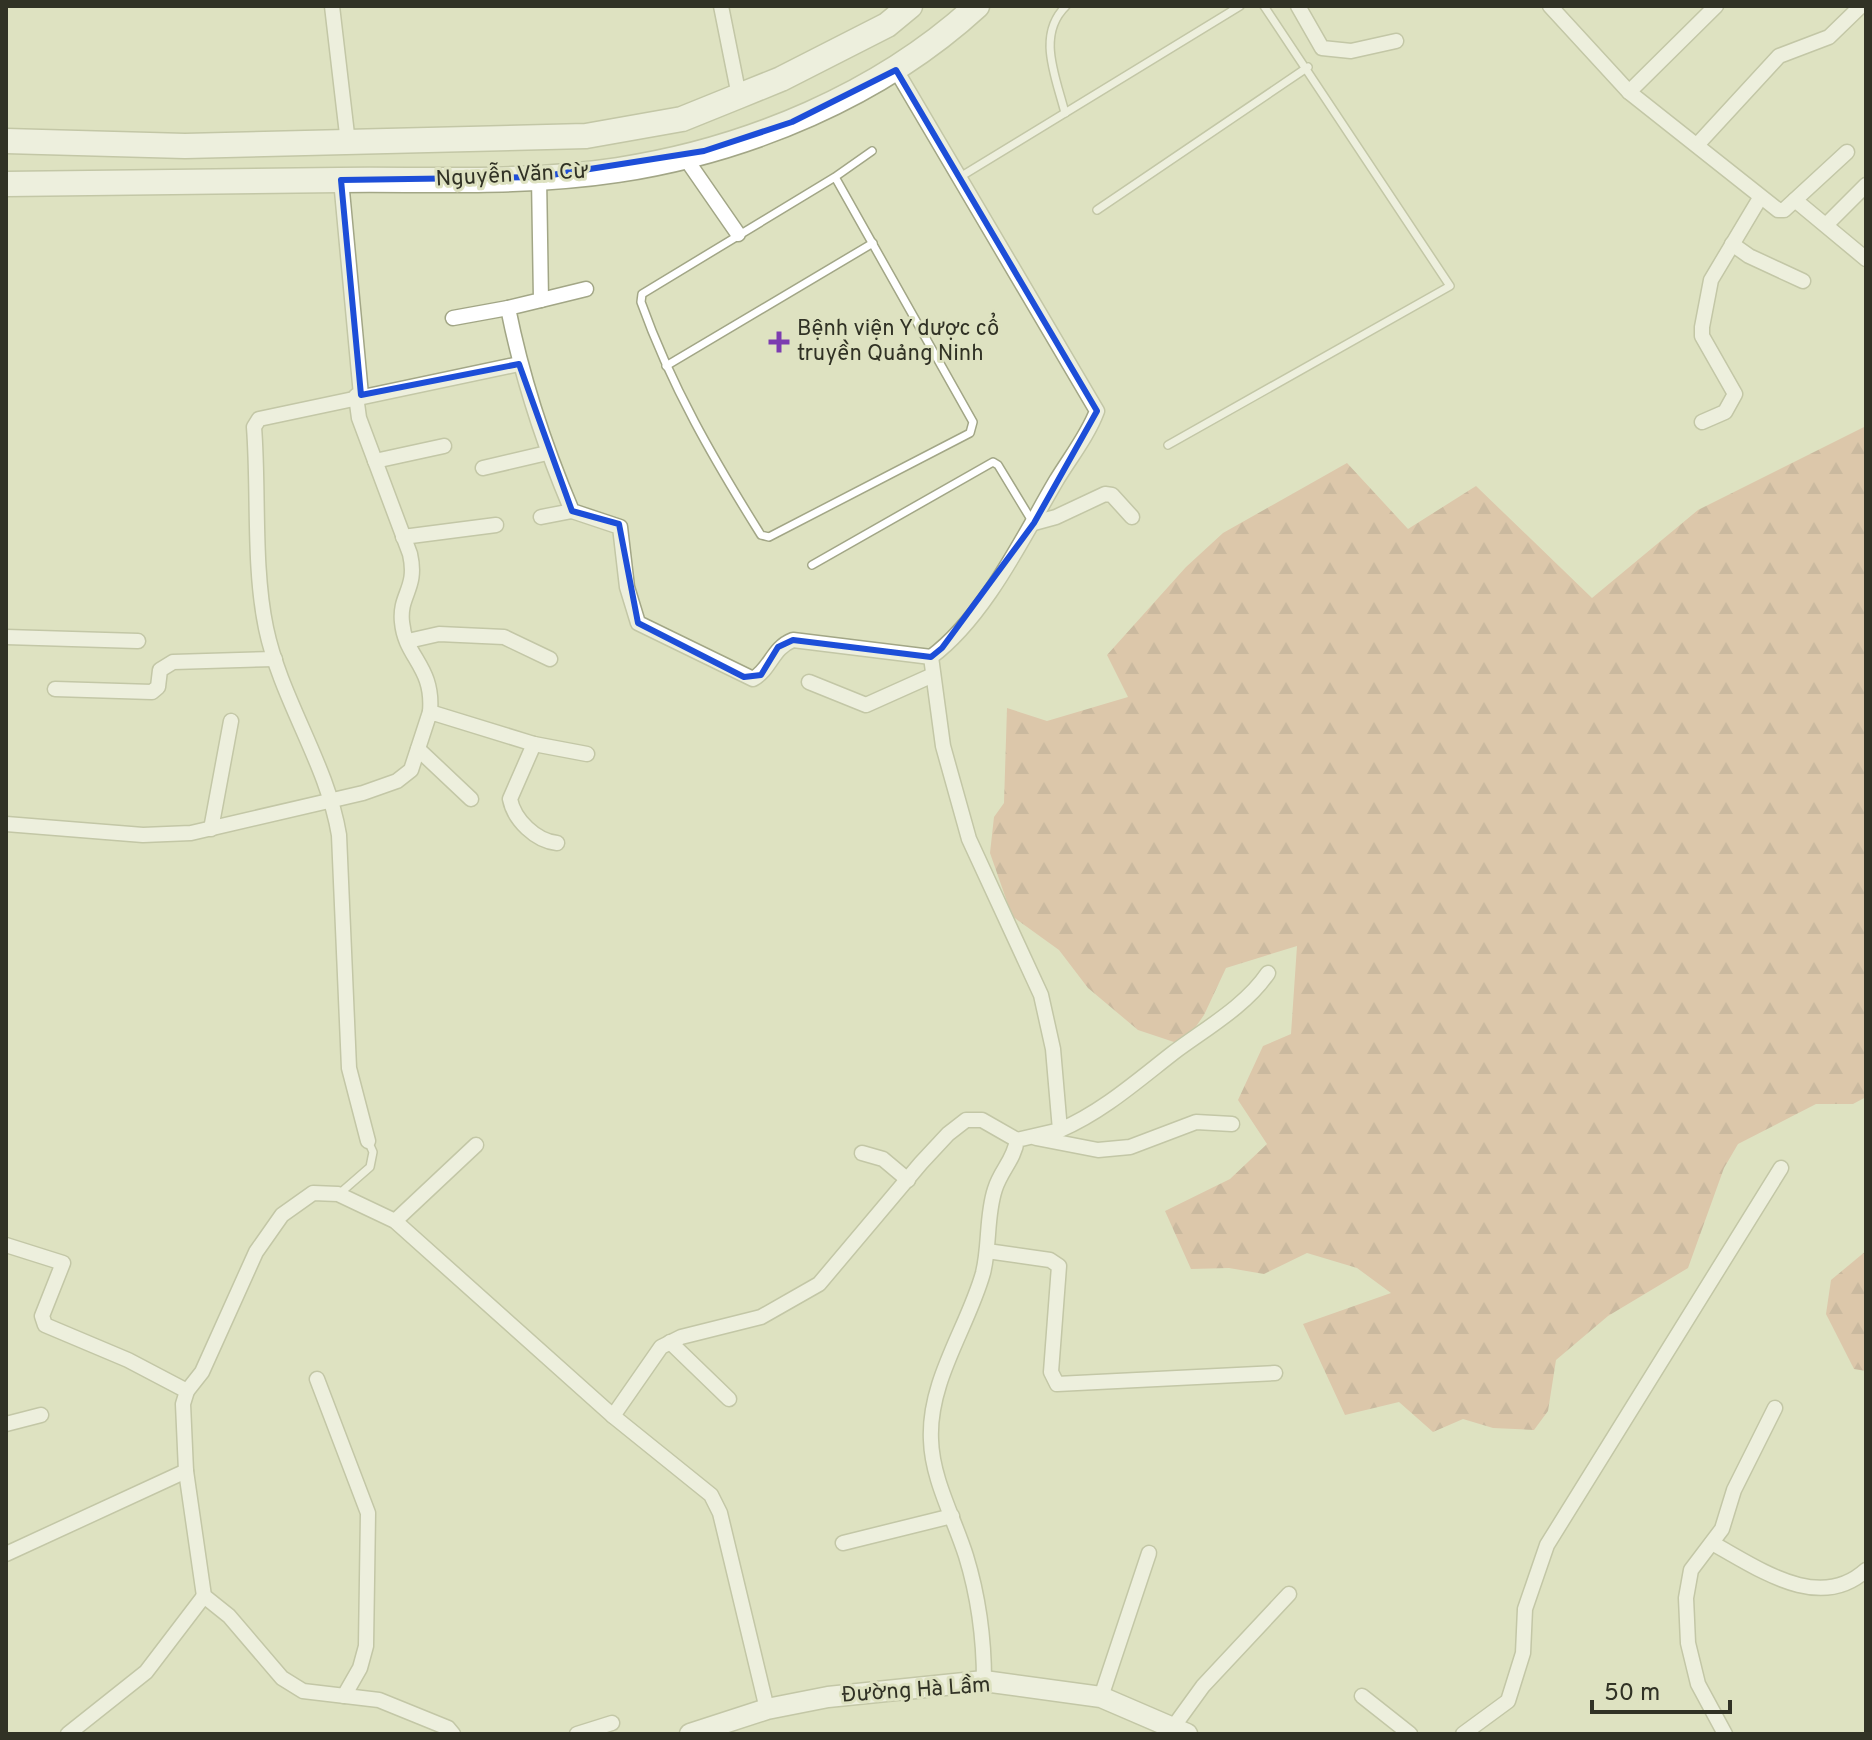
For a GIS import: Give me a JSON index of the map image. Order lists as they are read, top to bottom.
{
  "streets": {
    "main road": ["Nguyễn Văn Cừ", "Đường Hà Lầm"]
  },
  "places": {
    "health": ["Bệnh viện Y dược cổ truyền Quảng Ninh"]
  },
  "scale_bar": "50 m"
}
